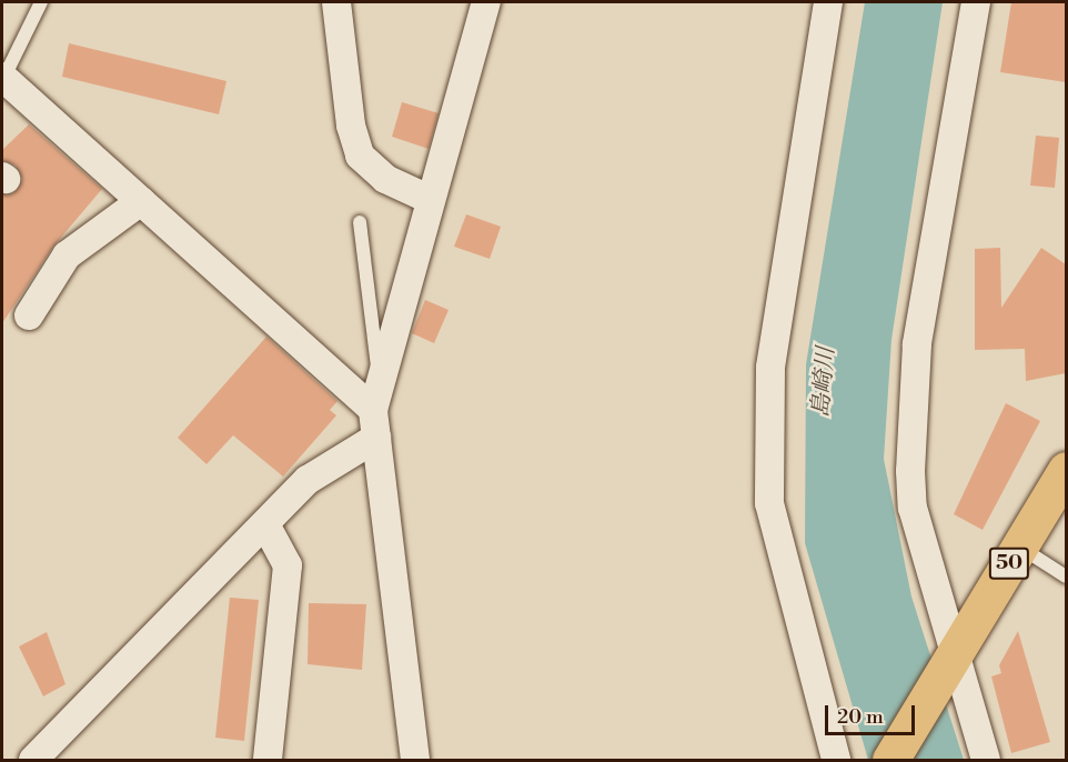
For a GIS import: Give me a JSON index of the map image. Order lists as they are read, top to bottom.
{
  "streets": {
    "main road": ["50"]
  },
  "water": ["島崎川"],
  "scale_bar": "20 m"
}
